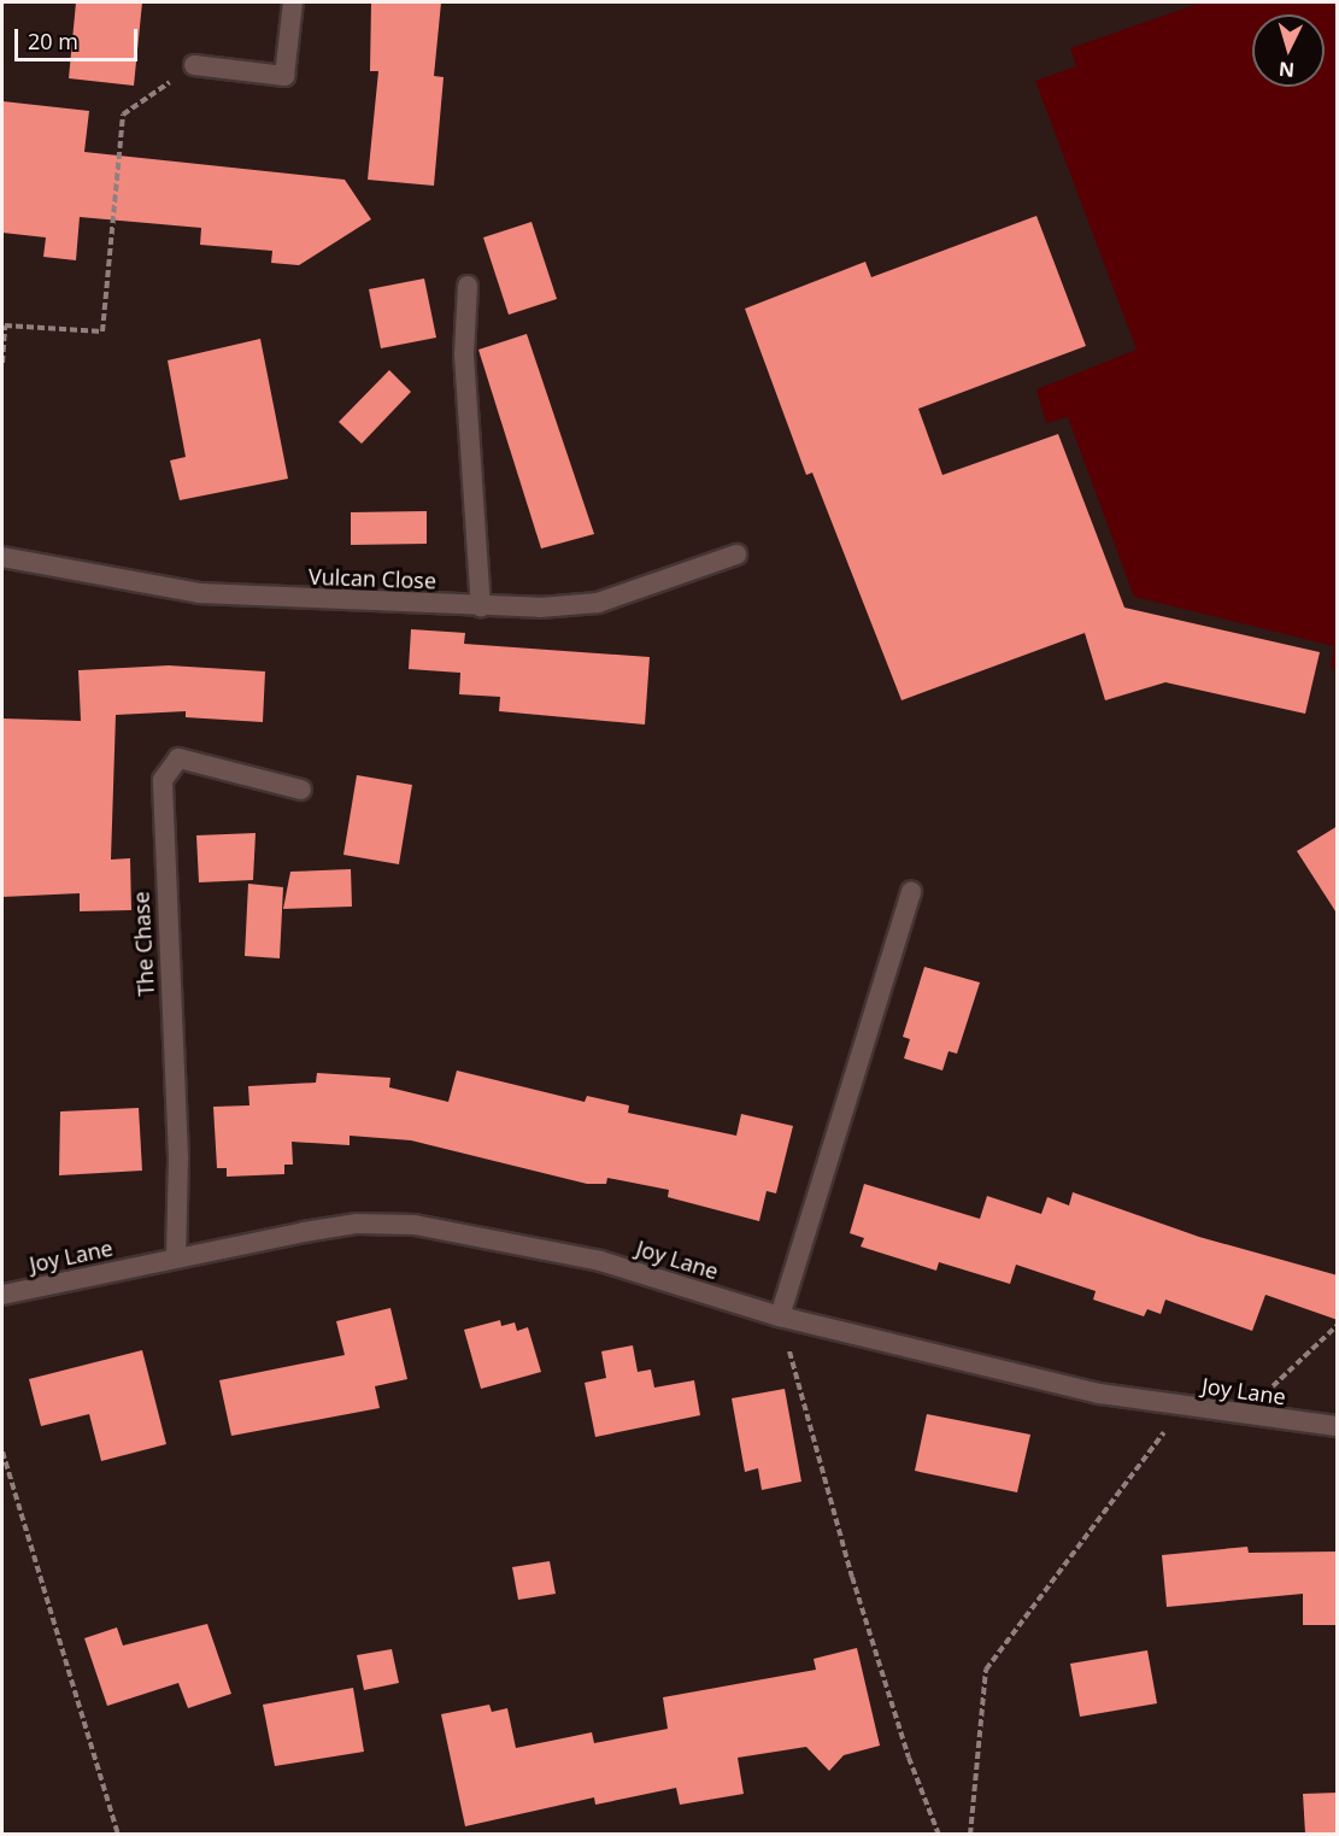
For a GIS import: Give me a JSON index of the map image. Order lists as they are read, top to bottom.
{
  "streets": {
    "street": ["Vulcan Close", "The Chase", "Joy Lane"]
  },
  "crossings": [
    ["The Chase", "Joy Lane"]
  ],
  "scale_bar": "20 m",
  "north": "bottom"
}
